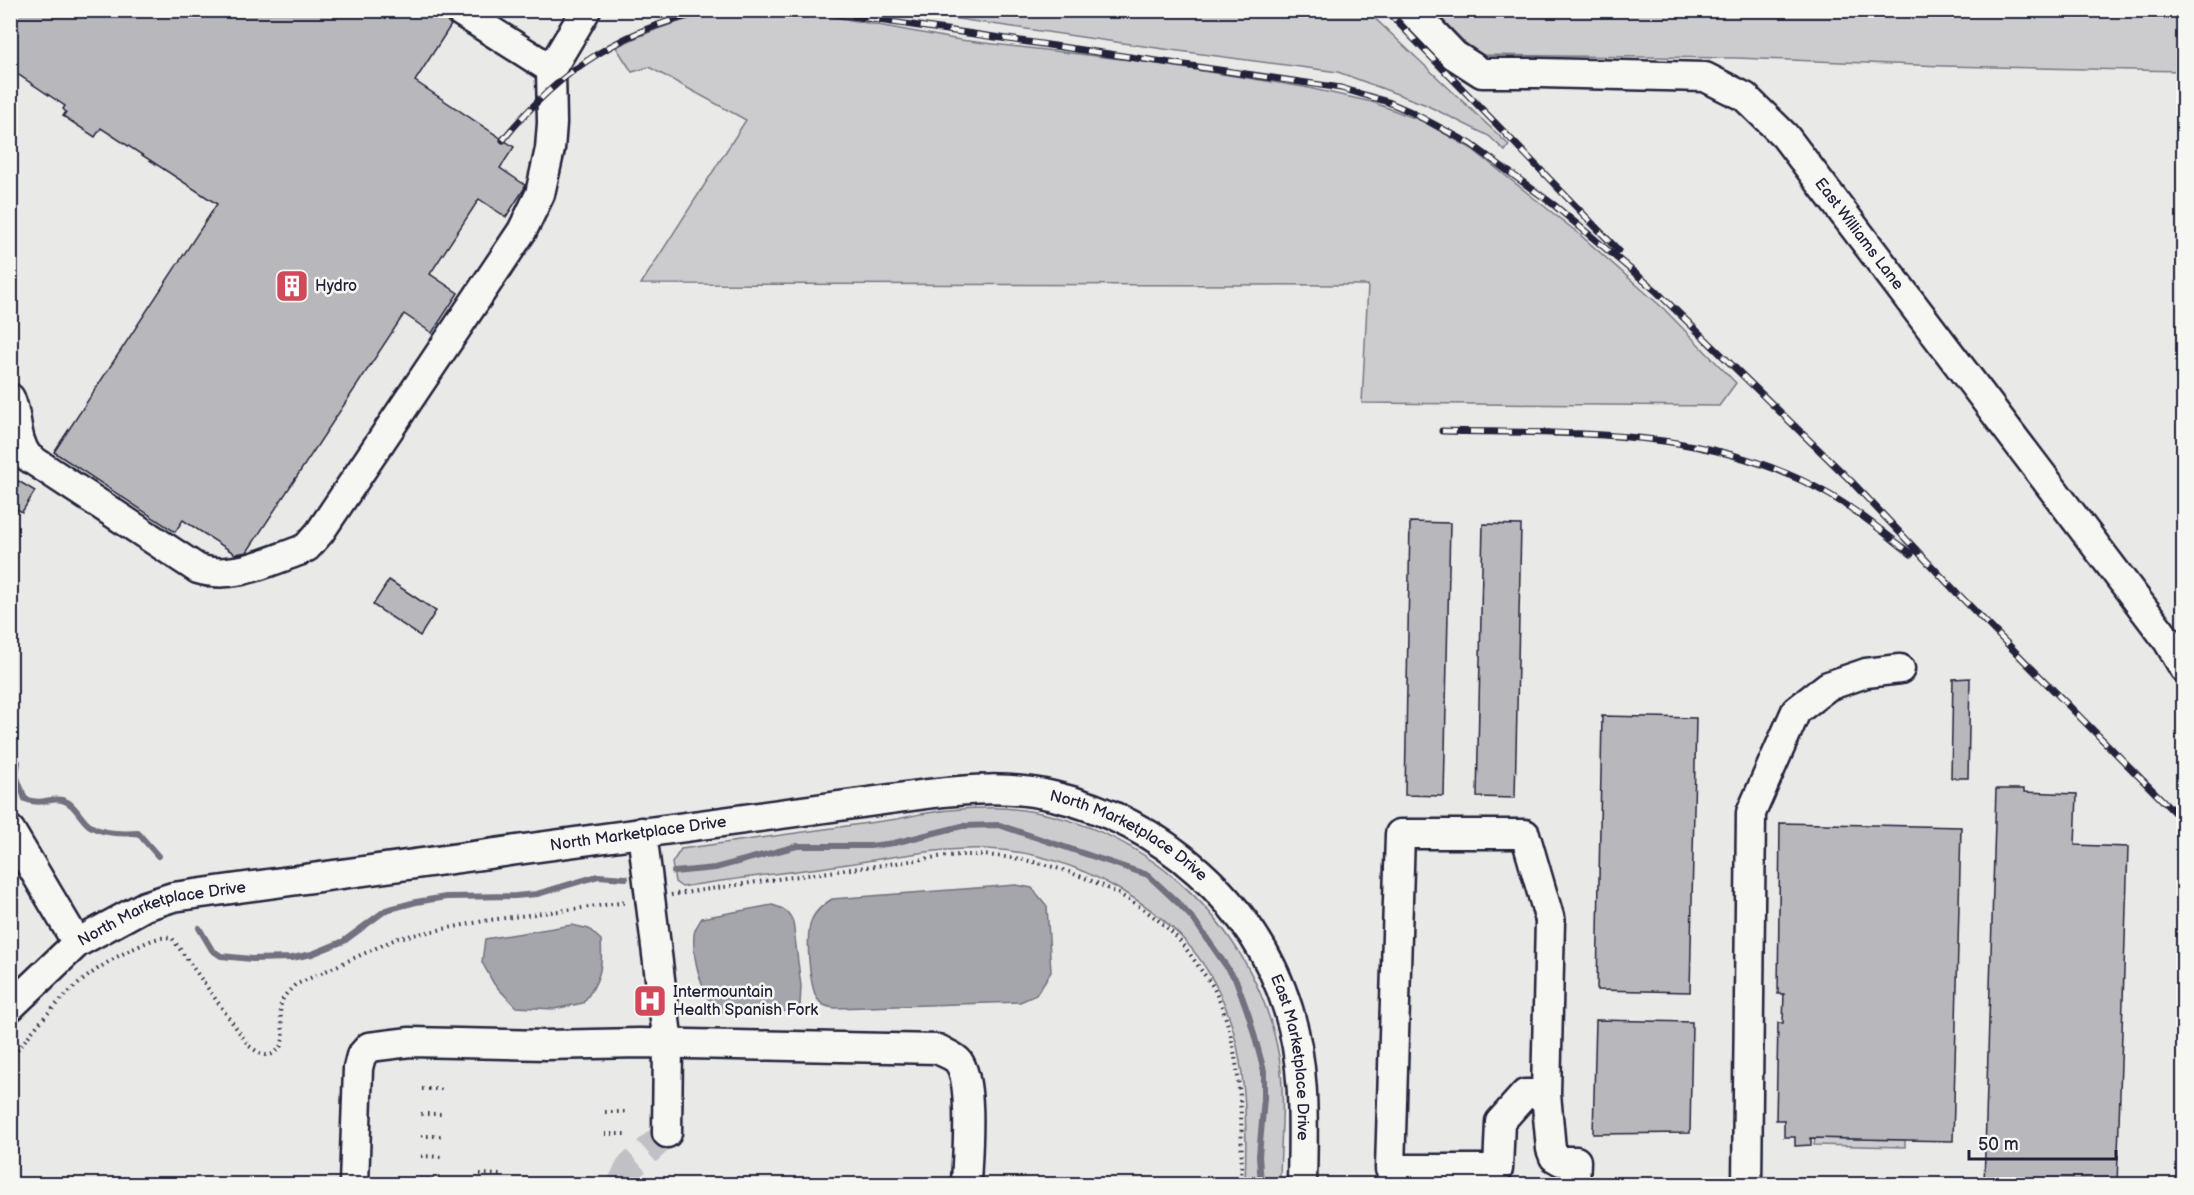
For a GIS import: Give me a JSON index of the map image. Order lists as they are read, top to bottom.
{
  "streets": {
    "street": ["East Williams Lane", "North Marketplace Drive", "East Marketplace Drive"]
  },
  "crossings": [
    ["North Marketplace Drive", "East Marketplace Drive"]
  ],
  "places": {
    "building": ["Hydro"],
    "hospital": ["Intermountain Health Spanish Fork"]
  },
  "scale_bar": "50 m"
}
